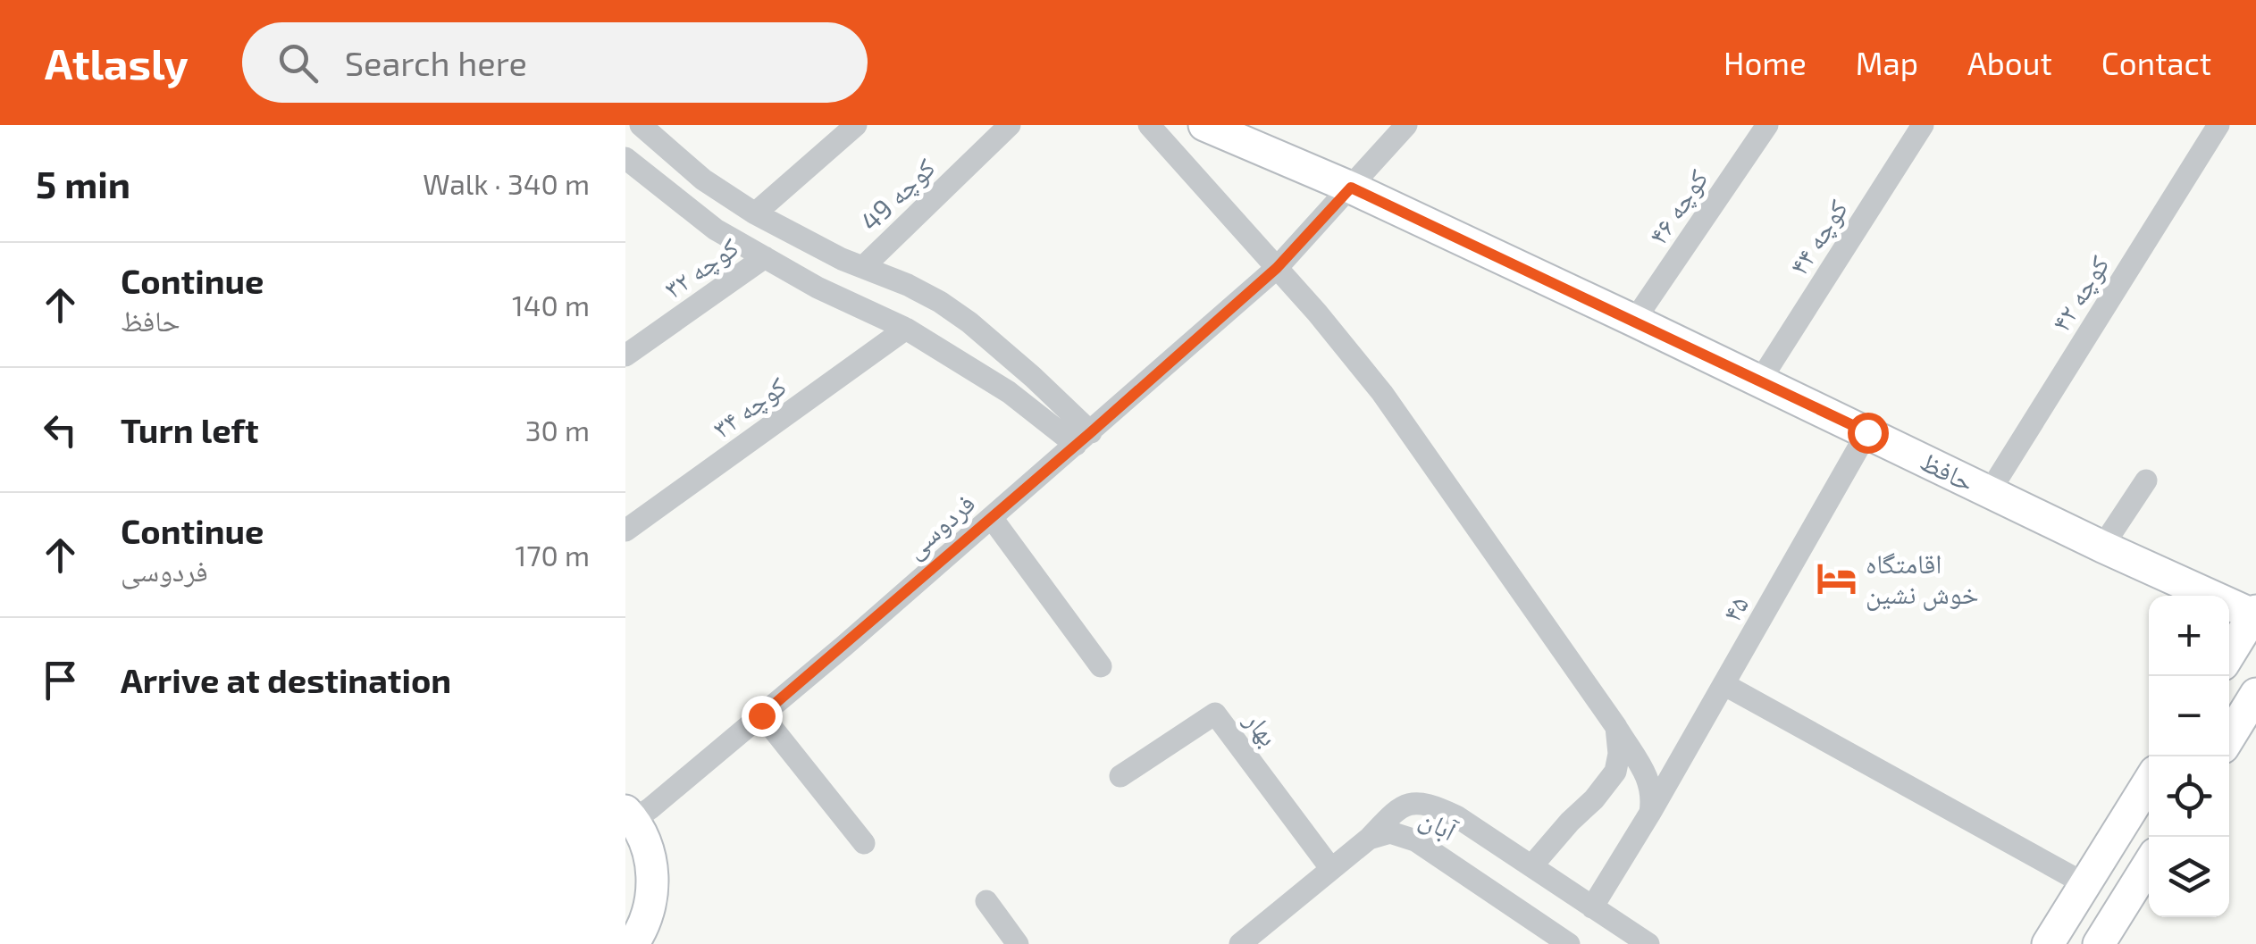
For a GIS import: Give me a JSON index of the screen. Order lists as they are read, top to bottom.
{
  "streets": {
    "street": [
      "کوچه 49",
      "کوچه ۴۶",
      "کوچه ۴۴",
      "کوچه ۳۲",
      "کوچه ۴۲",
      "کوچه ۳۴",
      "حافظ",
      "فردوسی",
      "۴۵",
      "بهار",
      "آبان"
    ]
  },
  "crossings": [
    ["کوچه ۴۶", "حافظ"],
    ["کوچه ۴۴", "حافظ"],
    ["کوچه ۴۲", "حافظ"],
    ["حافظ", "فردوسی"],
    ["حافظ", "۴۵"]
  ],
  "places": {
    "hotel": ["اقامتگاه خوش نشین"]
  },
  "page": {
    "header": "Atlasly",
    "search": "Search here",
    "nav": [
      "Home",
      "Map",
      "About",
      "Contact"
    ],
    "heading": ["5 min", "Walk · 340 m"],
    "list": [
      ["Continue", "حافظ", "140 m"],
      ["Turn left", "30 m"],
      ["Continue", "فردوسی", "170 m"],
      "Arrive at destination"
    ],
    "map_buttons": ["+", "−"]
  }
}
